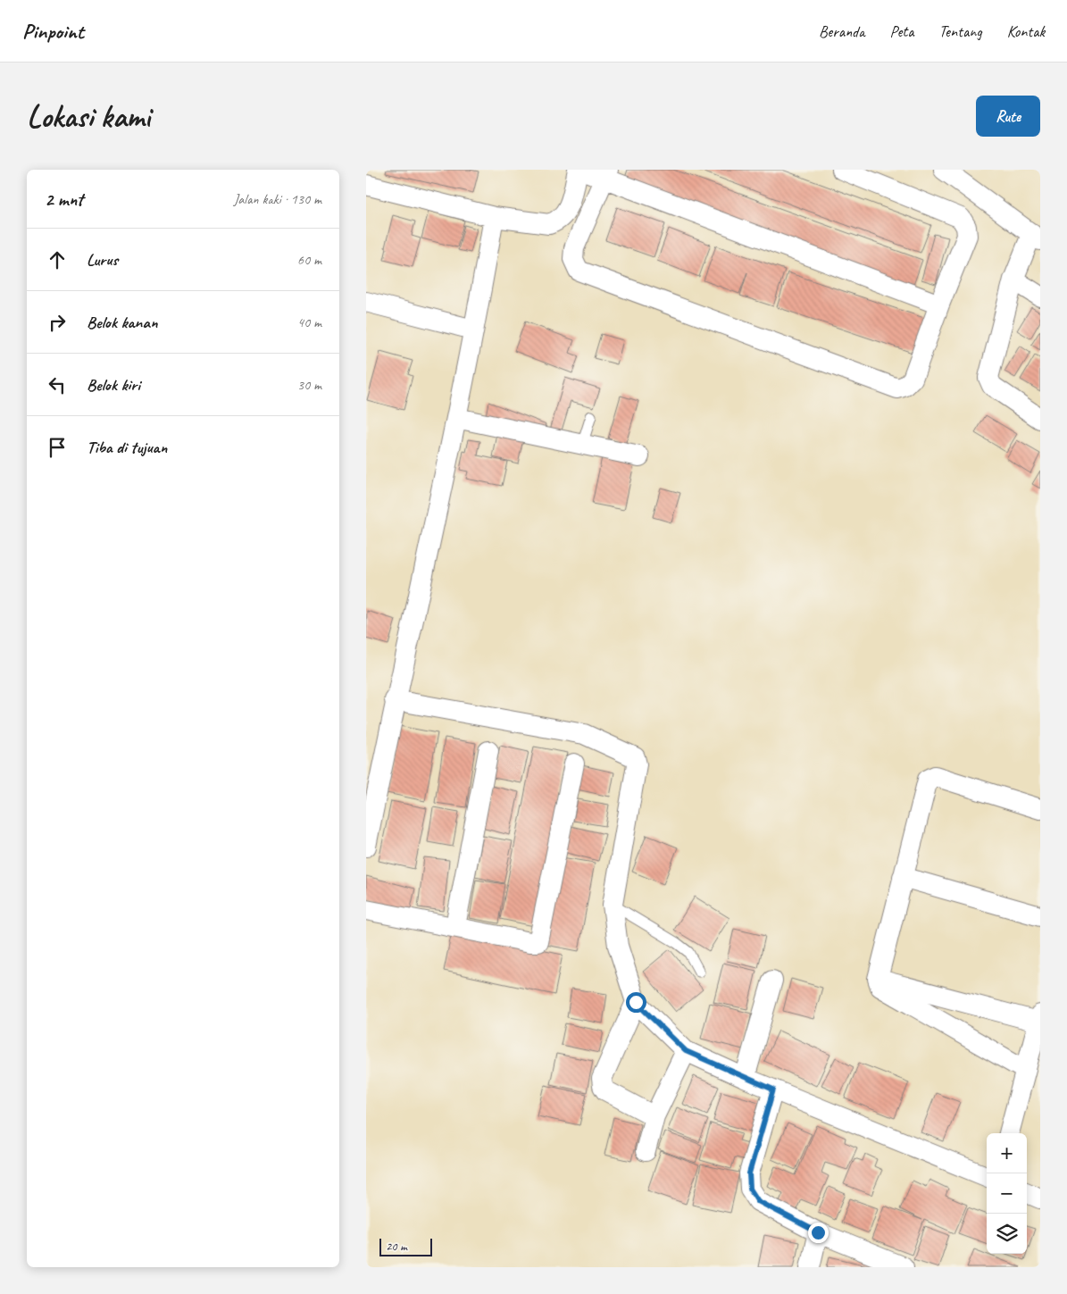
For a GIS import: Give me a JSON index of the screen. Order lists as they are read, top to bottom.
{
  "scale_bar": "20 m",
  "page": {
    "header": "Pinpoint",
    "nav": [
      "Beranda",
      "Peta",
      "Tentang",
      "Kontak"
    ],
    "buttons": "Rute",
    "title": "Lokasi kami",
    "heading": ["2 mnt", "Jalan kaki · 130 m"],
    "list": [
      ["Lurus", "60 m"],
      ["Belok kanan", "40 m"],
      ["Belok kiri", "30 m"],
      "Tiba di tujuan"
    ],
    "map_buttons": ["+", "−"],
    "scale": "20 m"
  }
}
